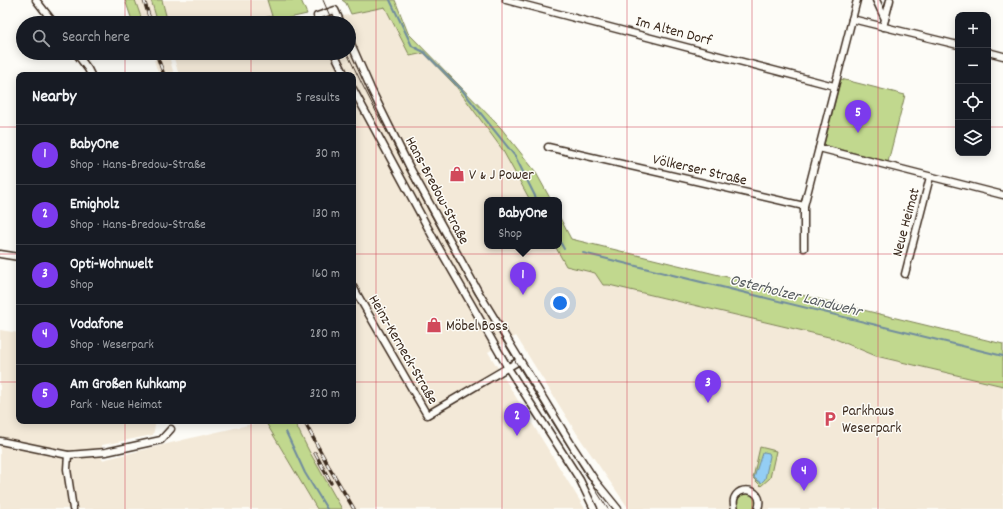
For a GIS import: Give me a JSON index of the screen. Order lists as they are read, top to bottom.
{
  "streets": {
    "street": [
      "Im Alten Dorf",
      "Völkerser Straße",
      "Hans-Bredow-Straße",
      "Neue Heimat",
      "Heinz-Kerneck-Straße"
    ]
  },
  "crossings": [
    ["Hans-Bredow-Straße", "Heinz-Kerneck-Straße"]
  ],
  "water": ["Osterholzer Landwehr"],
  "places": {
    "shop": ["V & J Power", "Möbel Boss"],
    "parking": ["Parkhaus Weserpark"]
  },
  "page": {
    "map_buttons": ["+", "−"],
    "search": "Search here",
    "heading": ["Nearby", "5 results"],
    "pins": [
      "5",
      "1",
      "3",
      "2",
      "4"
    ],
    "list": [
      {
        "mark": "1",
        "name": "BabyOne",
        "note": "Shop · Hans-Bredow-Straße",
        "value": "30 m"
      },
      {
        "mark": "2",
        "name": "Emigholz",
        "note": "Shop · Hans-Bredow-Straße",
        "value": "130 m"
      },
      {
        "mark": "3",
        "name": "Opti-Wohnwelt",
        "note": "Shop",
        "value": "160 m"
      },
      {
        "mark": "4",
        "name": "Vodafone",
        "note": "Shop · Weserpark",
        "value": "280 m"
      },
      {
        "mark": "5",
        "name": "Am Großen Kuhkamp",
        "note": "Park · Neue Heimat",
        "value": "320 m"
      }
    ],
    "popup": ["BabyOne", "Shop"]
  }
}
